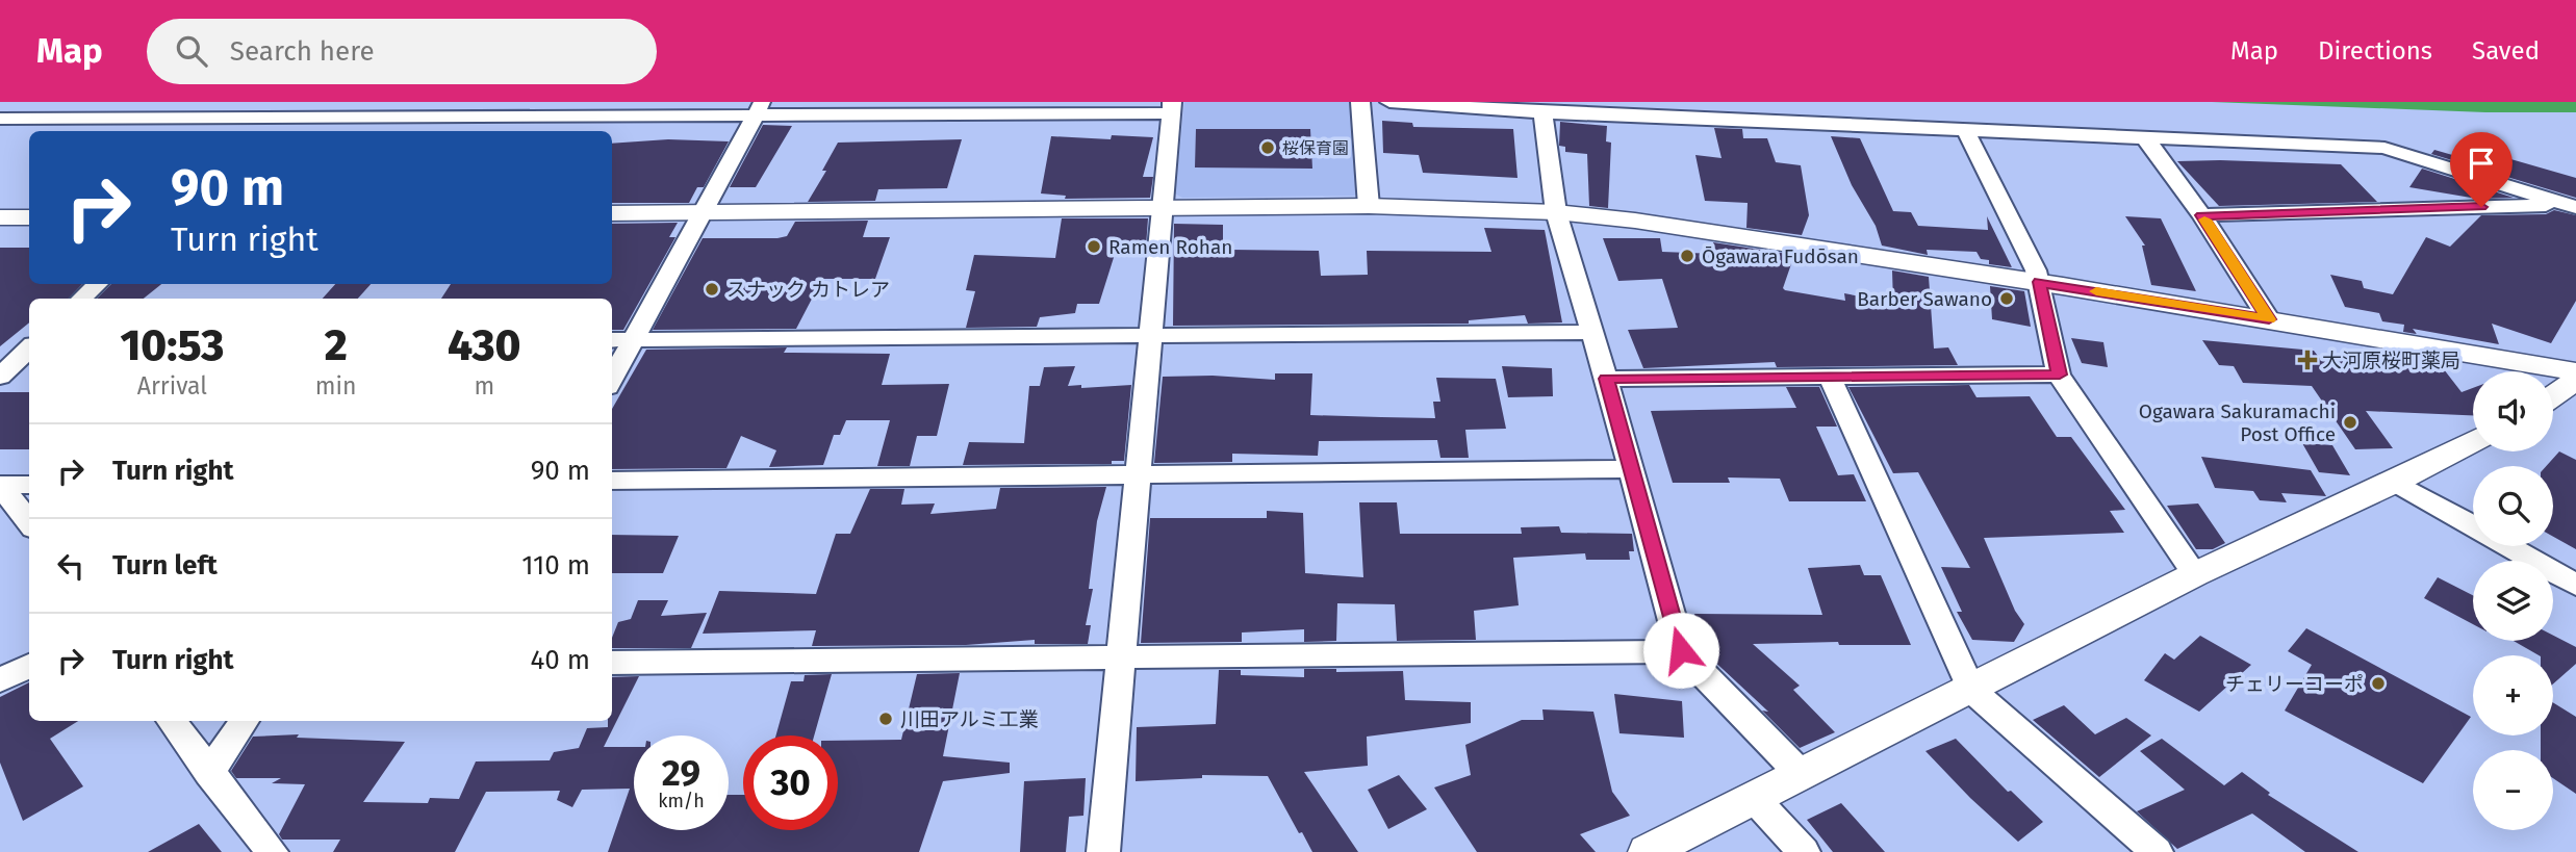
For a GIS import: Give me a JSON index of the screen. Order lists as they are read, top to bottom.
{
  "places": {
    "other": [
      "桜保育園",
      "Ramen Rohan",
      "Ōgawara Fudōsan",
      "スナック カトレア",
      "Barber Sawano",
      "Ogawara Sakuramachi Post Office",
      "チェリーコーポ",
      "川田アルミ工業"
    ],
    "health": ["大河原桜町薬局"]
  },
  "page": {
    "header": "Map",
    "search": "Search here",
    "nav": ["Map", "Directions", "Saved"],
    "turn": ["90 m", "Turn right"],
    "eta": [
      "10:53",
      "Arrival",
      "2",
      "min",
      "430",
      "m"
    ],
    "map_buttons": ["+", "−"],
    "list": [
      {
        "name": "Turn right",
        "value": "90 m"
      },
      {
        "name": "Turn left",
        "value": "110 m"
      },
      {
        "name": "Turn right",
        "value": "40 m"
      }
    ],
    "speed": "29 km/h",
    "limit": "30"
  }
}
